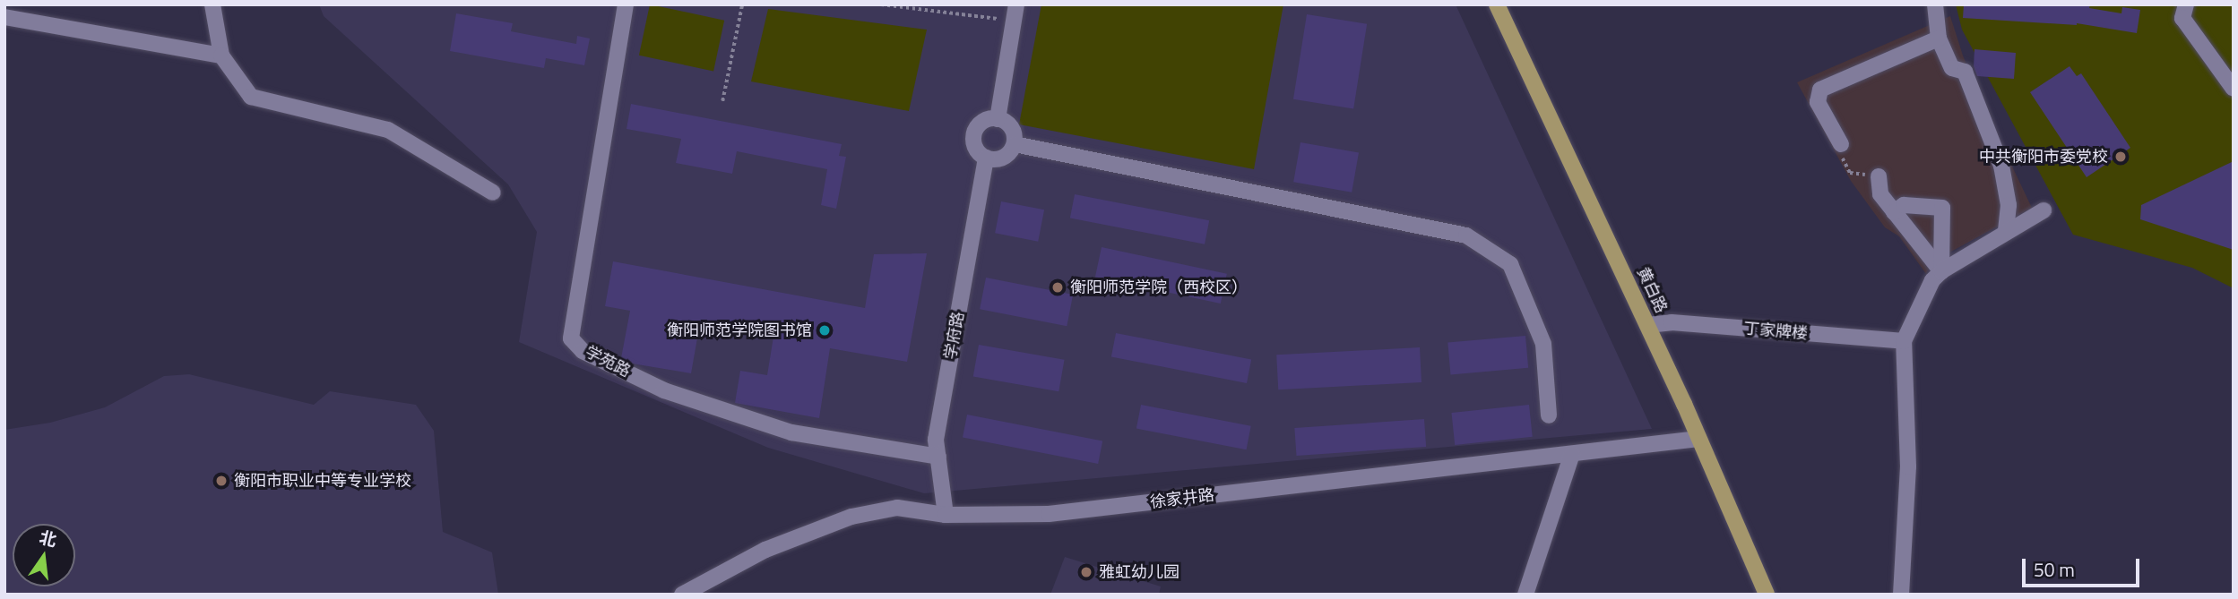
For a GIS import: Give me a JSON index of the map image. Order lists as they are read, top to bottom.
{
  "streets": {
    "main road": ["黄白路"],
    "street": [
      "丁家牌楼",
      "学府路",
      "学苑路",
      "徐家井路"
    ]
  },
  "crossings": [
    ["黄白路", "丁家牌楼"],
    ["黄白路", "徐家井路"],
    ["学府路", "学苑路"],
    ["学府路", "徐家井路"]
  ],
  "places": [
    "中共衡阳市委党校",
    "衡阳师范学院（西校区）",
    "衡阳师范学院图书馆",
    "衡阳市职业中等专业学校",
    "雅虹幼儿园"
  ],
  "scale_bar": "50 m",
  "north": "top"
}
